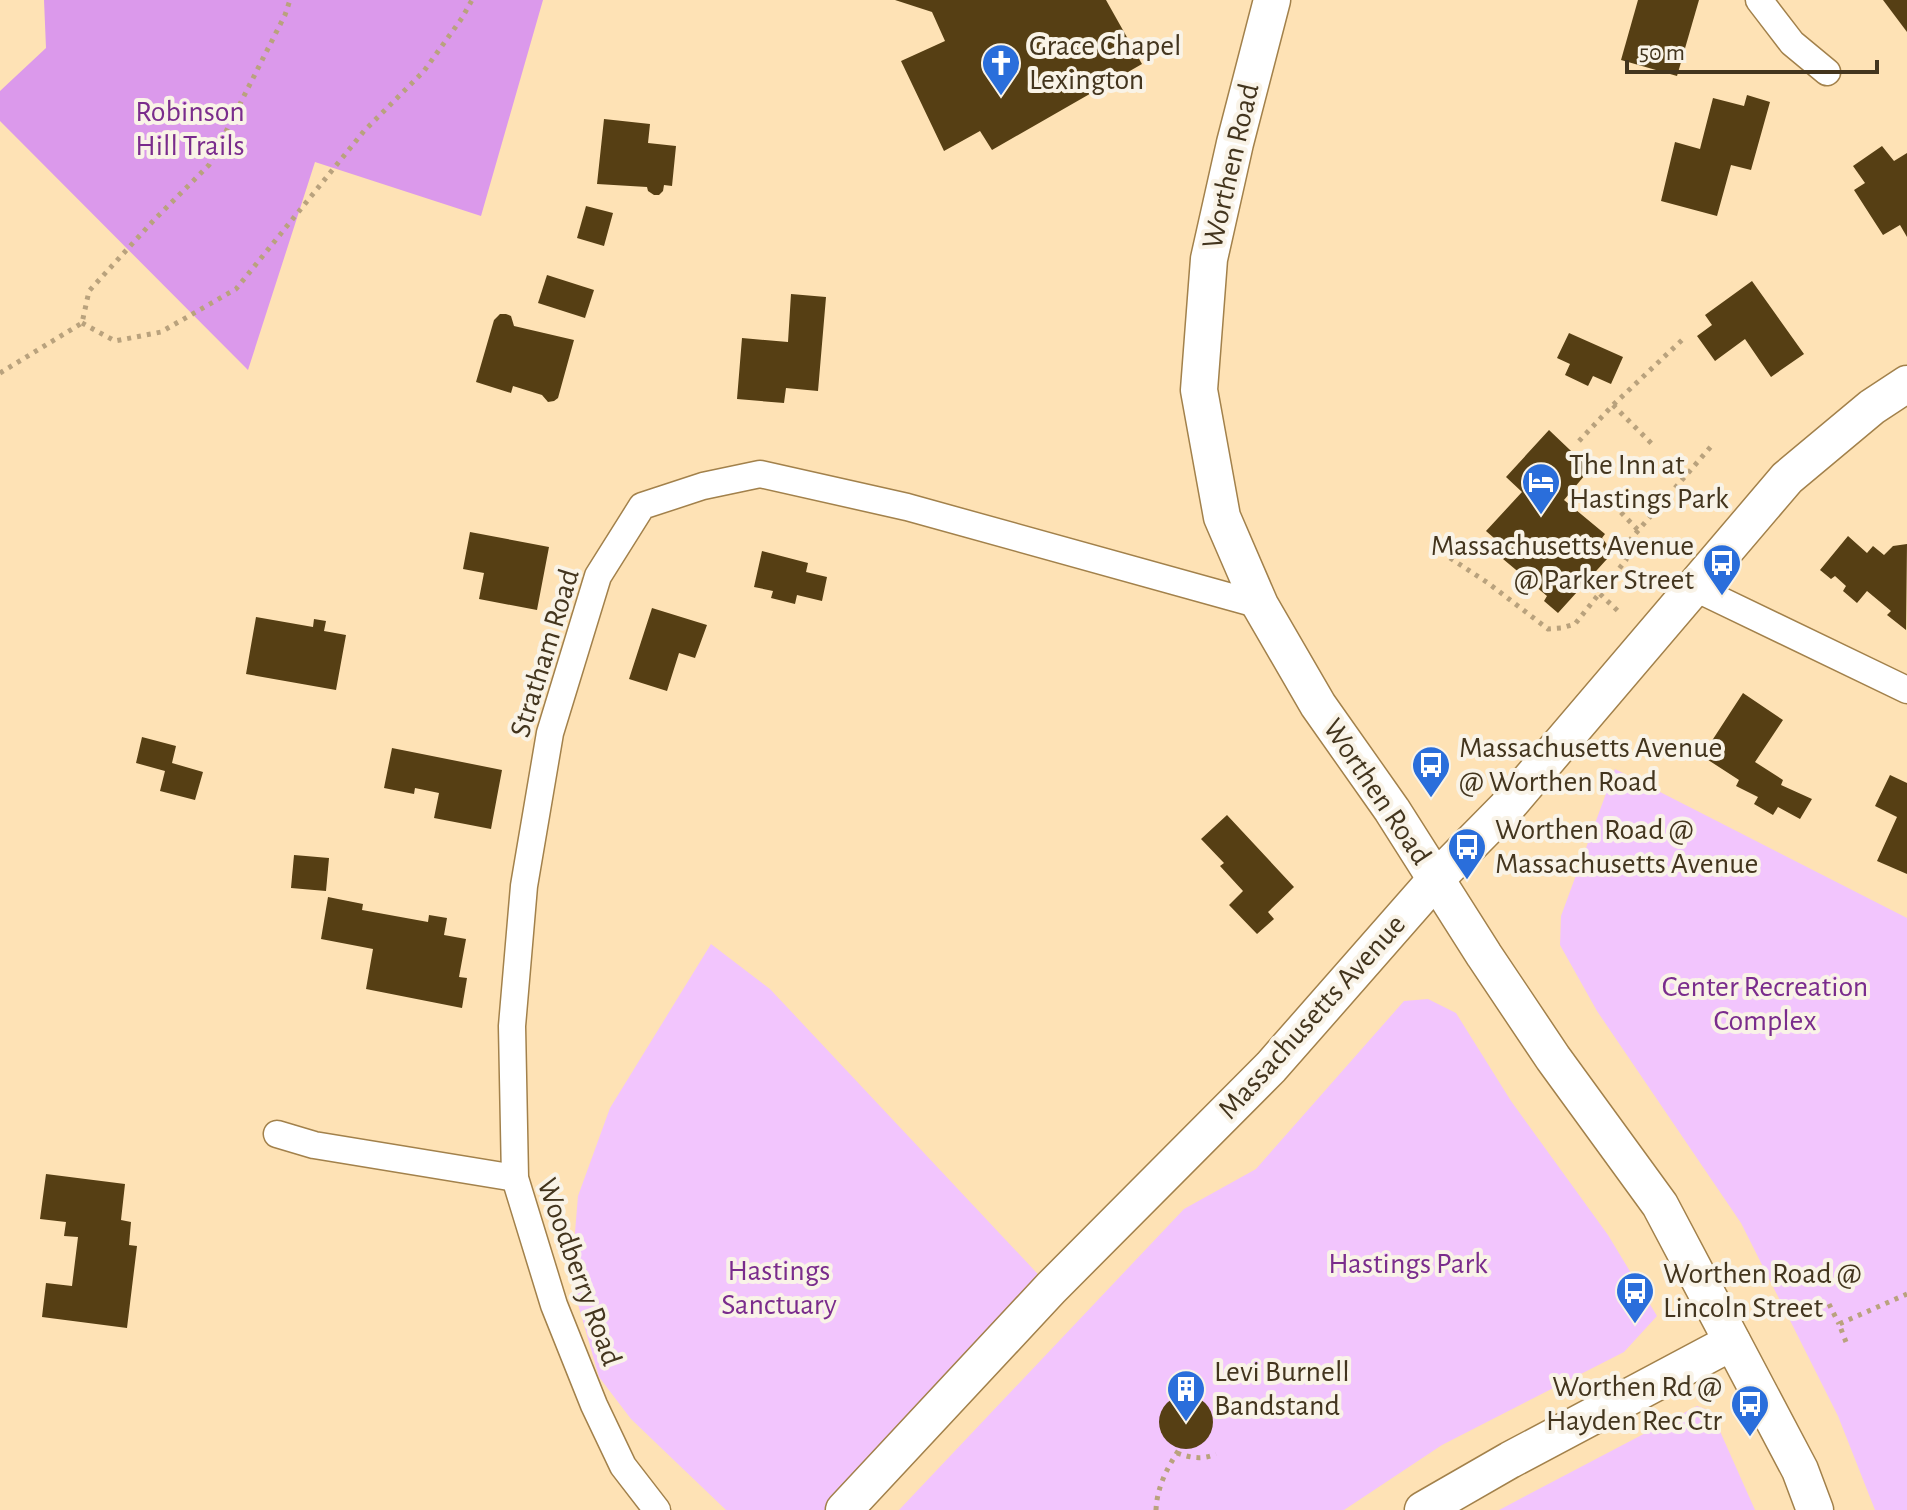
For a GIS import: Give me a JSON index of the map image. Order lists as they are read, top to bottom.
{
  "streets": {
    "main road": ["Worthen Road", "Massachusetts Avenue"],
    "street": ["Stratham Road", "Woodberry Road"]
  },
  "crossings": [
    ["Worthen Road", "Stratham Road"],
    ["Worthen Road", "Massachusetts Avenue"],
    ["Stratham Road", "Woodberry Road"]
  ],
  "parks": [
    "Robinson Hill Trails",
    "Center Recreation Complex",
    "Hastings Park",
    "Hastings Sanctuary"
  ],
  "places": {
    "church": ["Grace Chapel Lexington"],
    "hotel": ["The Inn at Hastings Park"],
    "bus stop": [
      "Massachusetts Avenue @ Parker Street",
      "Massachusetts Avenue @ Worthen Road",
      "Worthen Road @ Massachusetts Avenue",
      "Worthen Road @ Lincoln Street",
      "Worthen Rd @ Hayden Rec Ctr"
    ],
    "building": ["Levi Burnell Bandstand"]
  },
  "scale_bar": "50 m"
}
